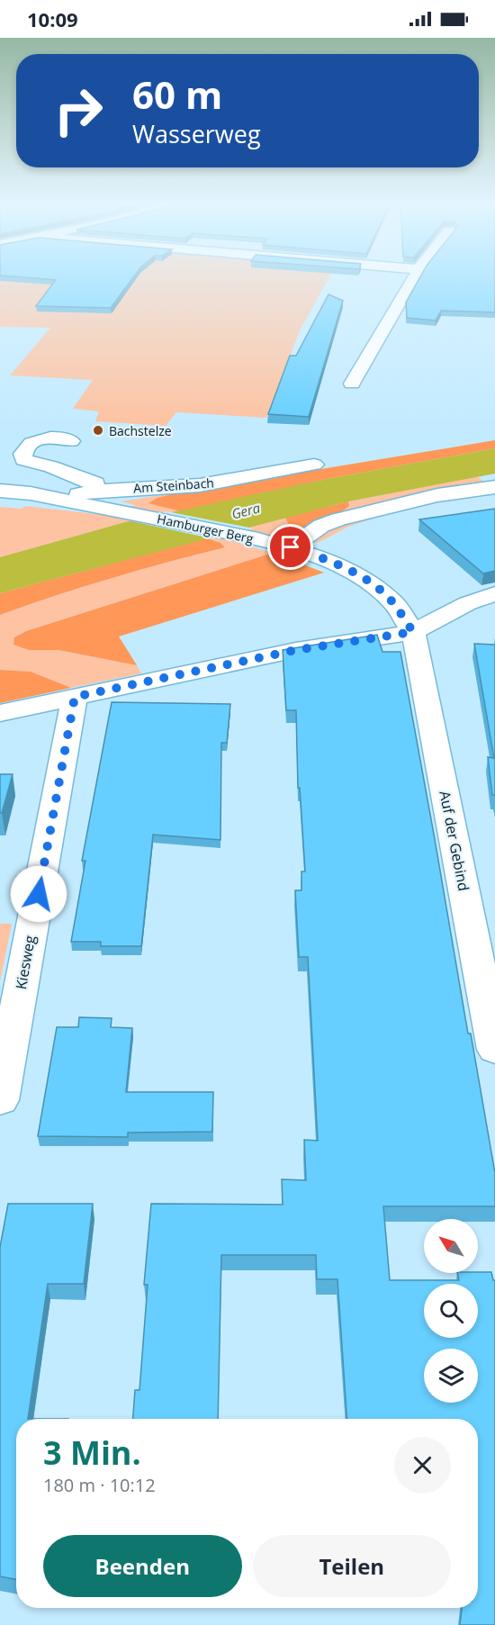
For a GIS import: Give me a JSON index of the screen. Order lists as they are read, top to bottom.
{
  "streets": {
    "street": [
      "Am Steinbach",
      "Hamburger Berg",
      "Auf der Gebind",
      "Kiesweg"
    ]
  },
  "crossings": [
    ["Am Steinbach", "Hamburger Berg"],
    ["Hamburger Berg", "Auf der Gebind"]
  ],
  "water": ["Gera"],
  "places": ["Bachstelze"],
  "north": "top left",
  "page": {
    "status": "10:09",
    "turn": ["60 m", "Wasserweg"],
    "heading": ["3 Min.", "180 m · 10:12"],
    "buttons": ["Beenden", "Teilen"]
  }
}
